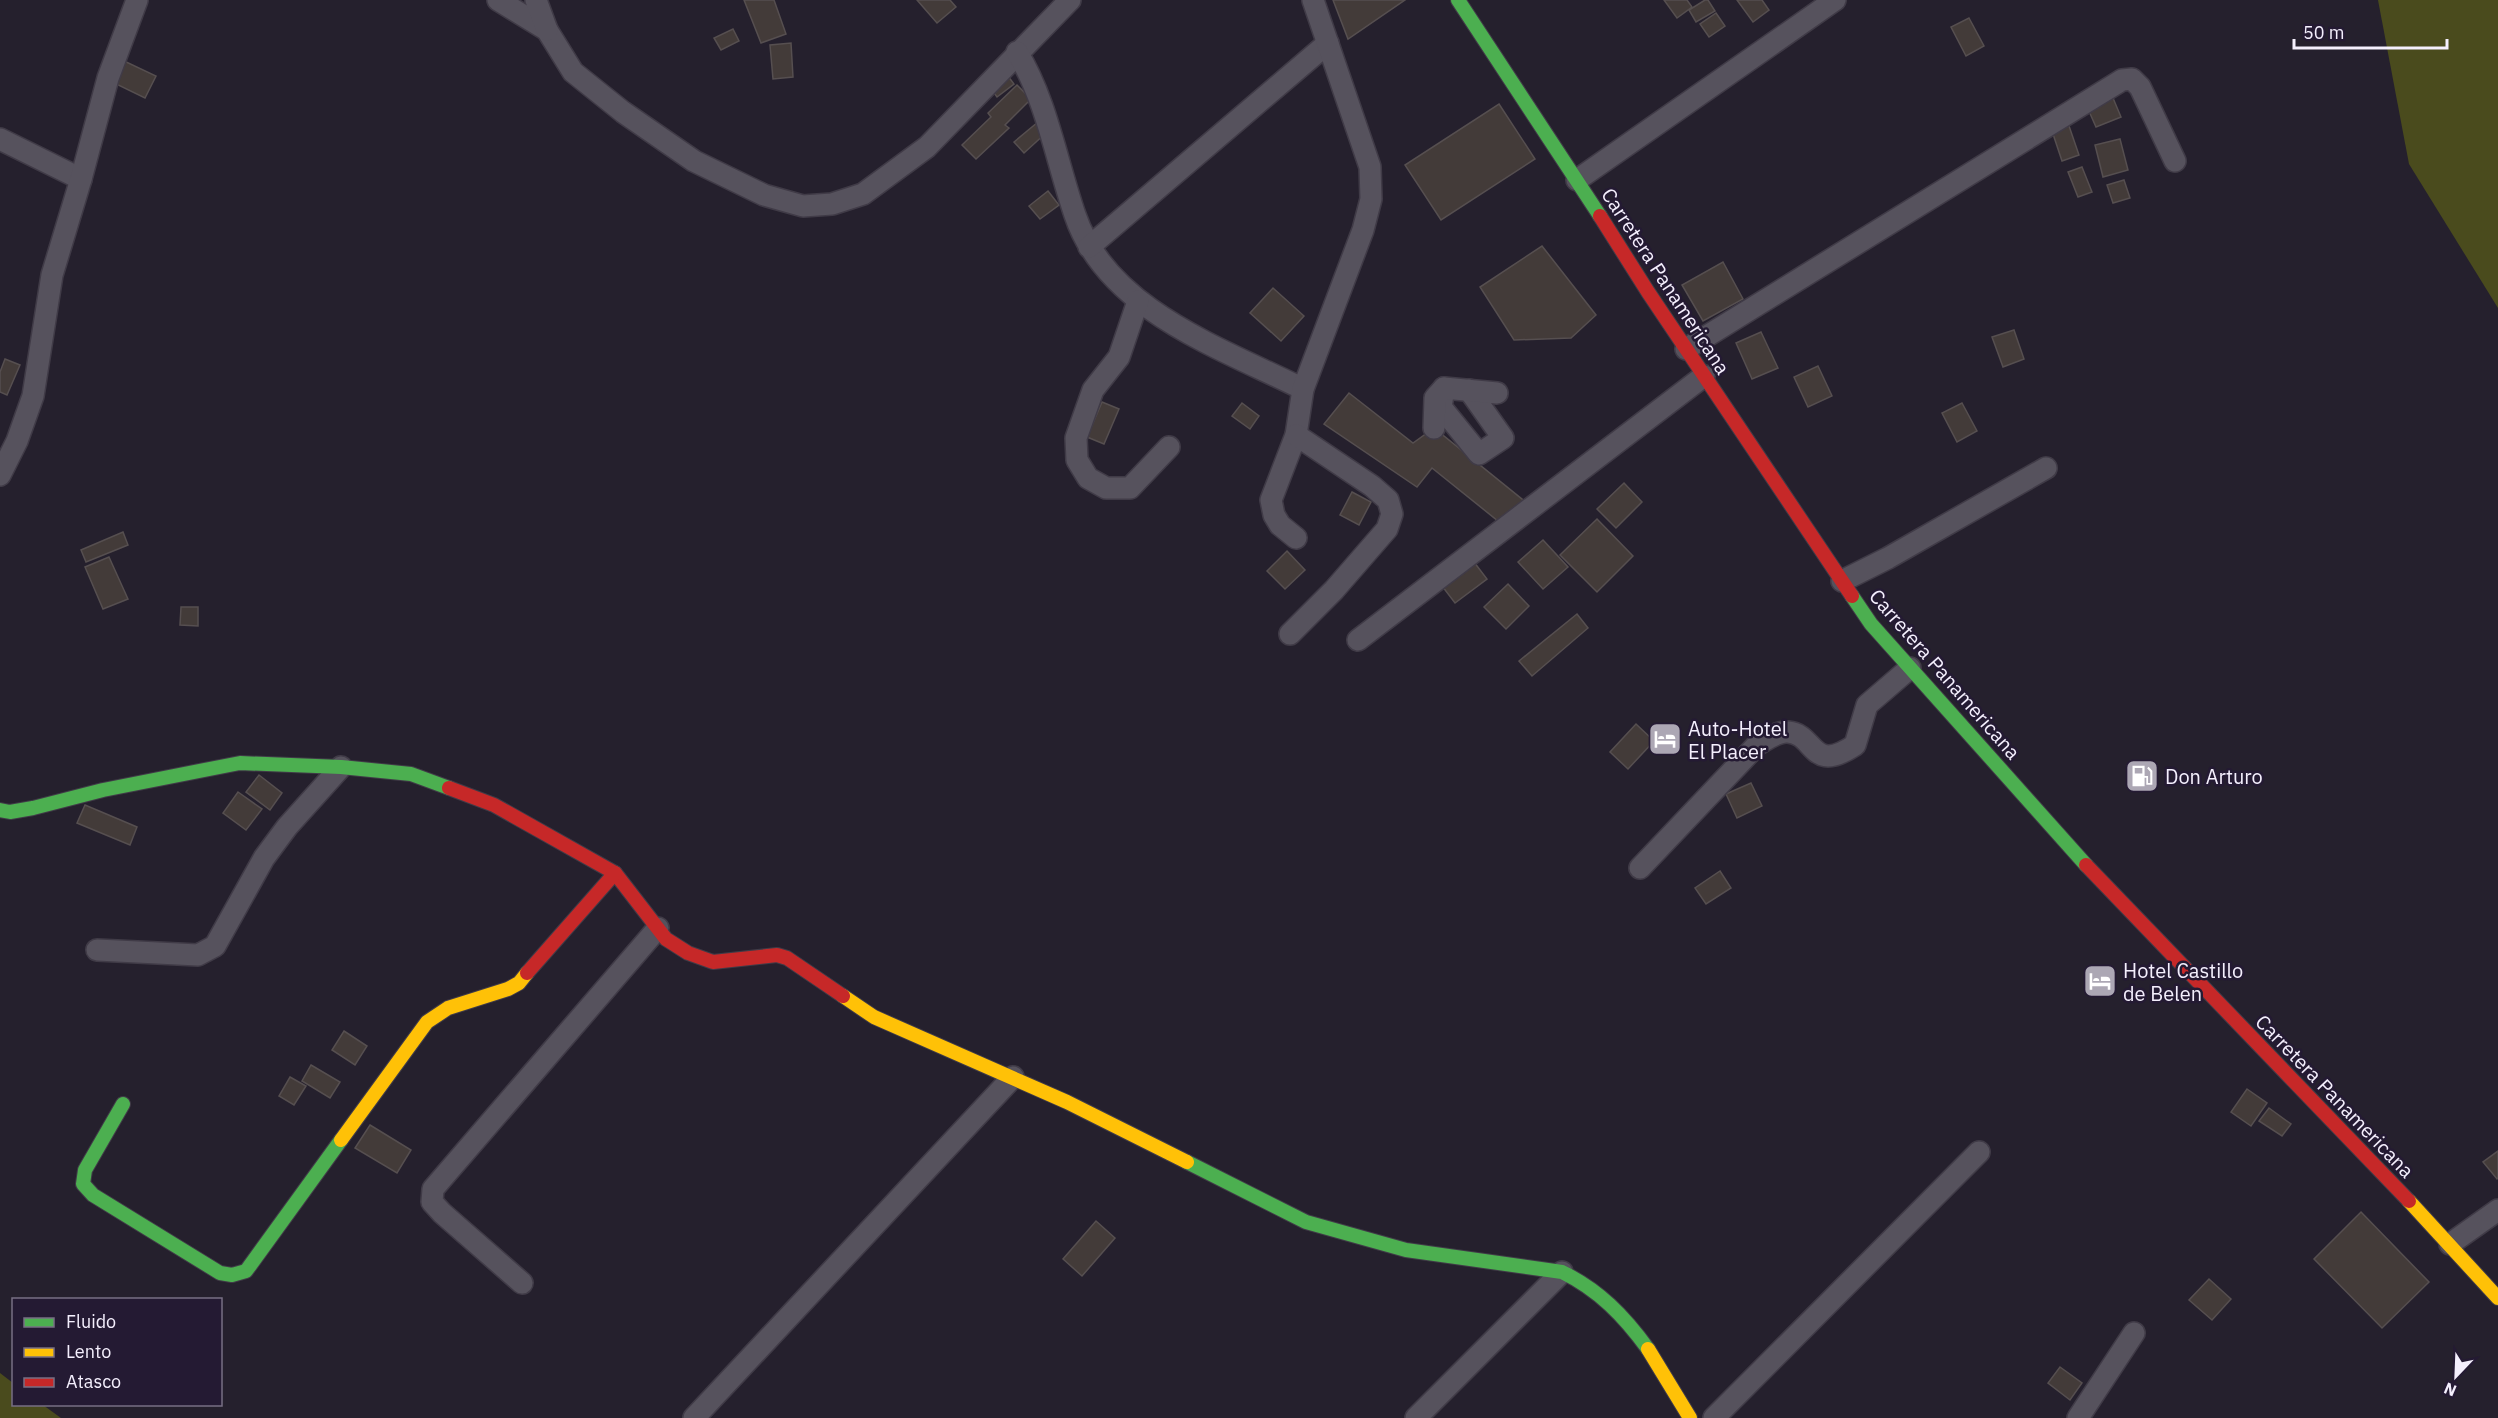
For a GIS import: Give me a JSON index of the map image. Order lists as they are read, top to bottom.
{
  "streets": {
    "main road": ["Carretera Panamericana"]
  },
  "places": {
    "hotel": ["Auto-Hotel El Placer", "Hotel Castillo de Belen"],
    "fuel station": ["Don Arturo"]
  },
  "legend": ["Fluido", "Lento", "Atasco"],
  "scale_bar": "50 m",
  "north": "bottom left"
}
